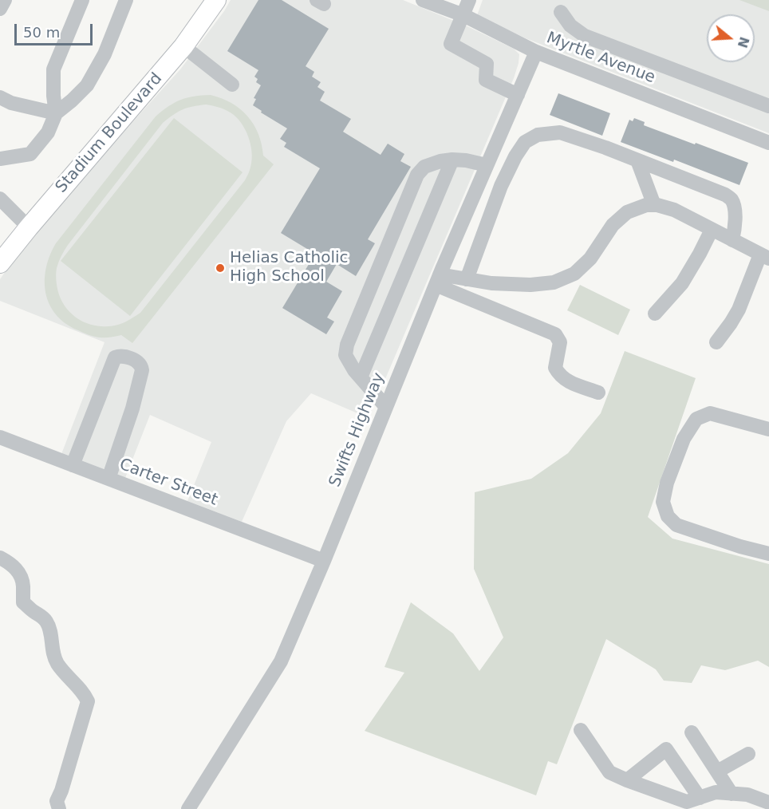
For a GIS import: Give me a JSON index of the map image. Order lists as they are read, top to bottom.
{
  "streets": {
    "main road": ["Stadium Boulevard"],
    "street": ["Myrtle Avenue", "Swifts Highway", "Carter Street"]
  },
  "crossings": [
    ["Myrtle Avenue", "Swifts Highway"],
    ["Swifts Highway", "Carter Street"]
  ],
  "places": ["Helias Catholic High School"],
  "scale_bar": "50 m",
  "north": "right"
}
